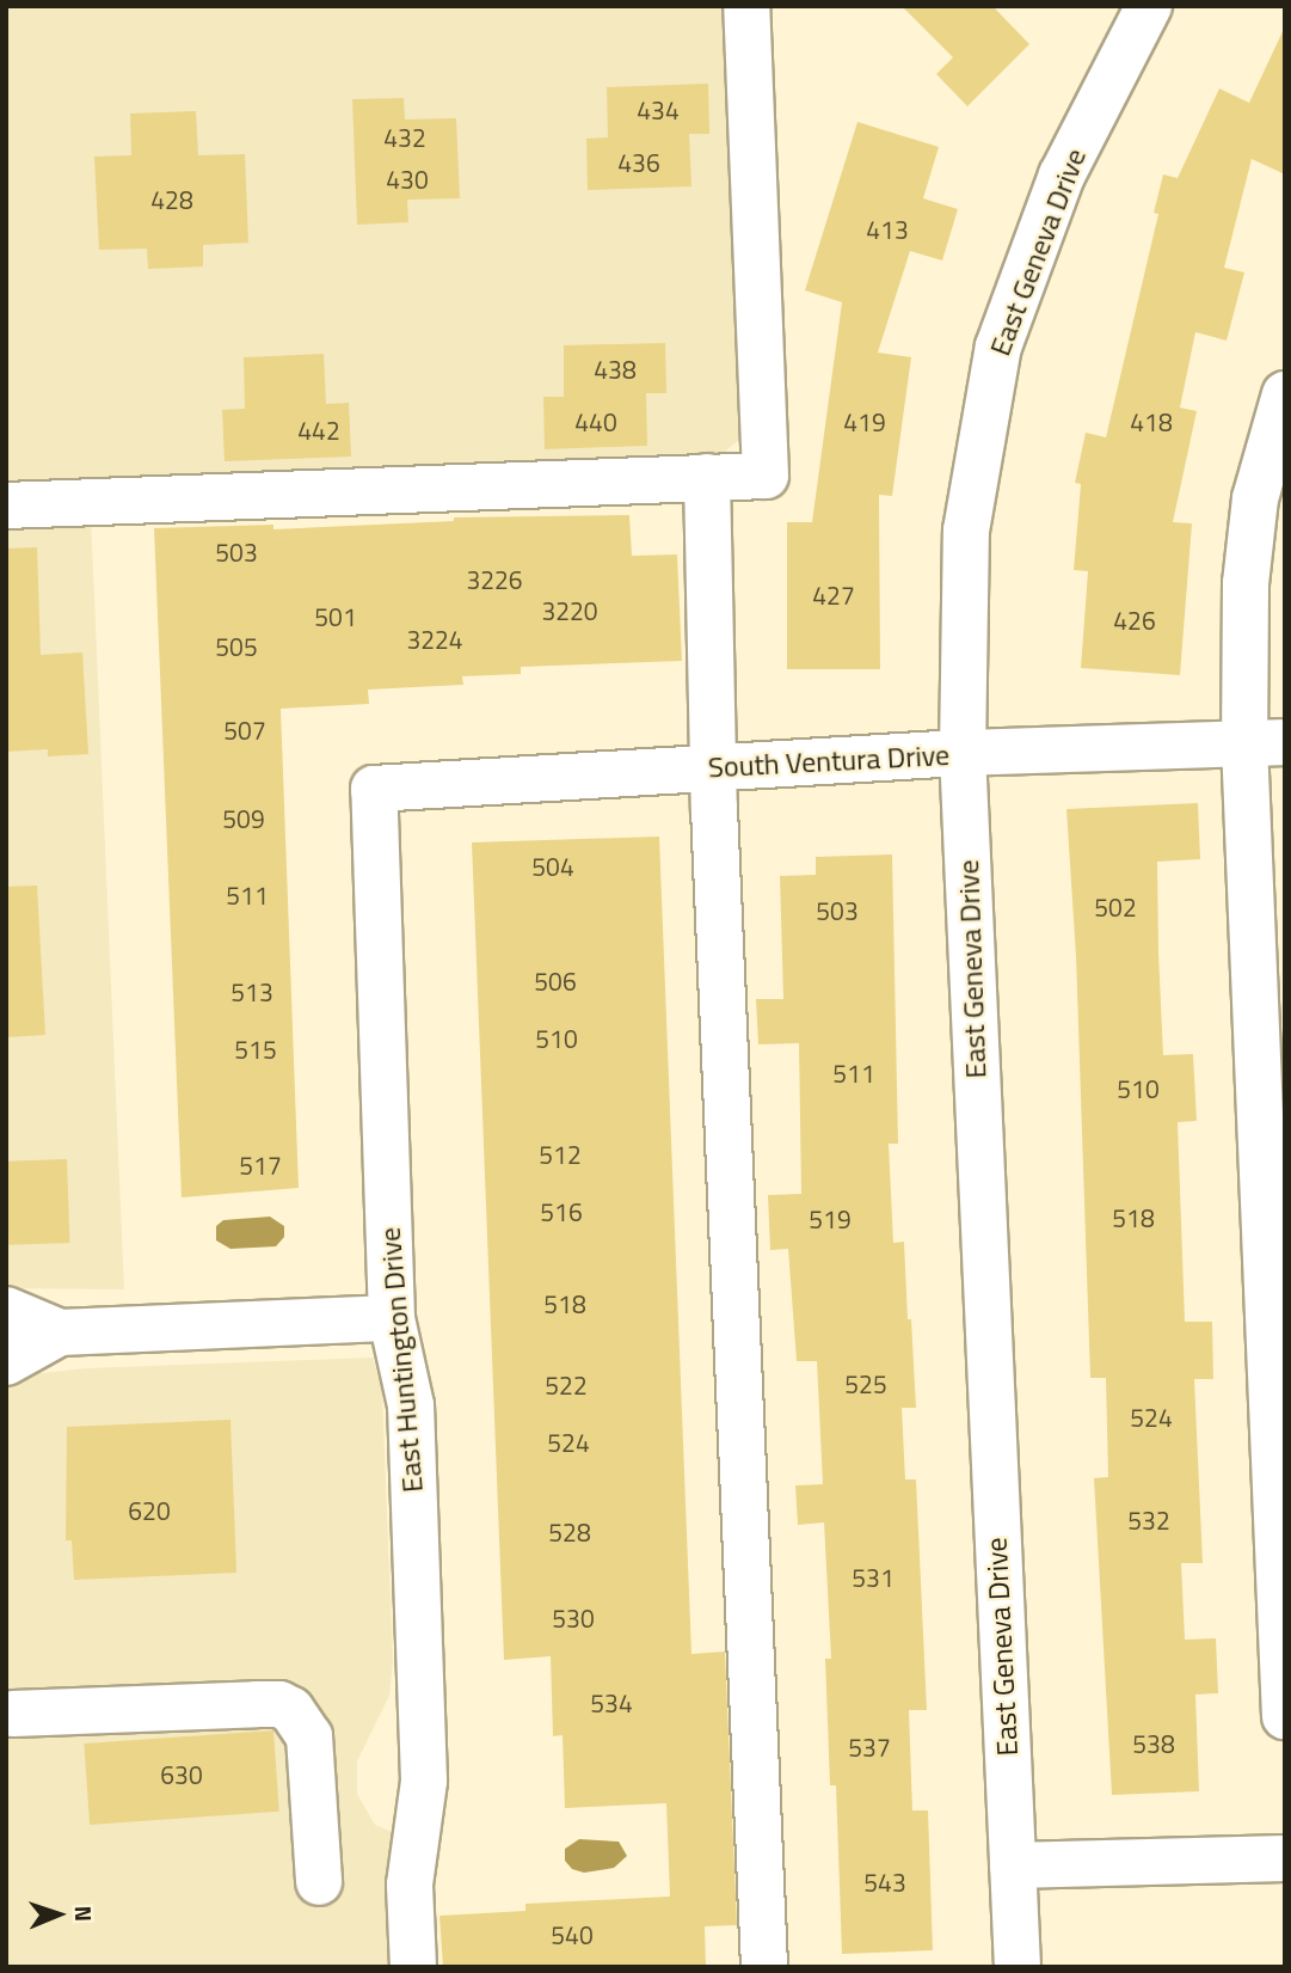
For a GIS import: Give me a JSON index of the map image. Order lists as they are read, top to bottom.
{
  "streets": {
    "street": ["East Geneva Drive", "South Ventura Drive", "East Huntington Drive"]
  },
  "crossings": [
    ["East Geneva Drive", "South Ventura Drive"],
    ["South Ventura Drive", "East Huntington Drive"]
  ],
  "house_numbers": [
    "434",
    "432",
    "436",
    "430",
    "428",
    "413",
    "438",
    "440",
    "419",
    "418",
    "442",
    "503",
    "3226",
    "427",
    "3220",
    "501",
    "426",
    "3224",
    "505",
    "507",
    "509",
    "504",
    "511",
    "502",
    "503",
    "506",
    "513",
    "510",
    "515",
    "511",
    "510",
    "512",
    "517",
    "516",
    "518",
    "519",
    "518",
    "525",
    "522",
    "524",
    "524",
    "620",
    "532",
    "528",
    "531",
    "530",
    "534",
    "538",
    "537",
    "630",
    "543",
    "540"
  ],
  "north": "right"
}
